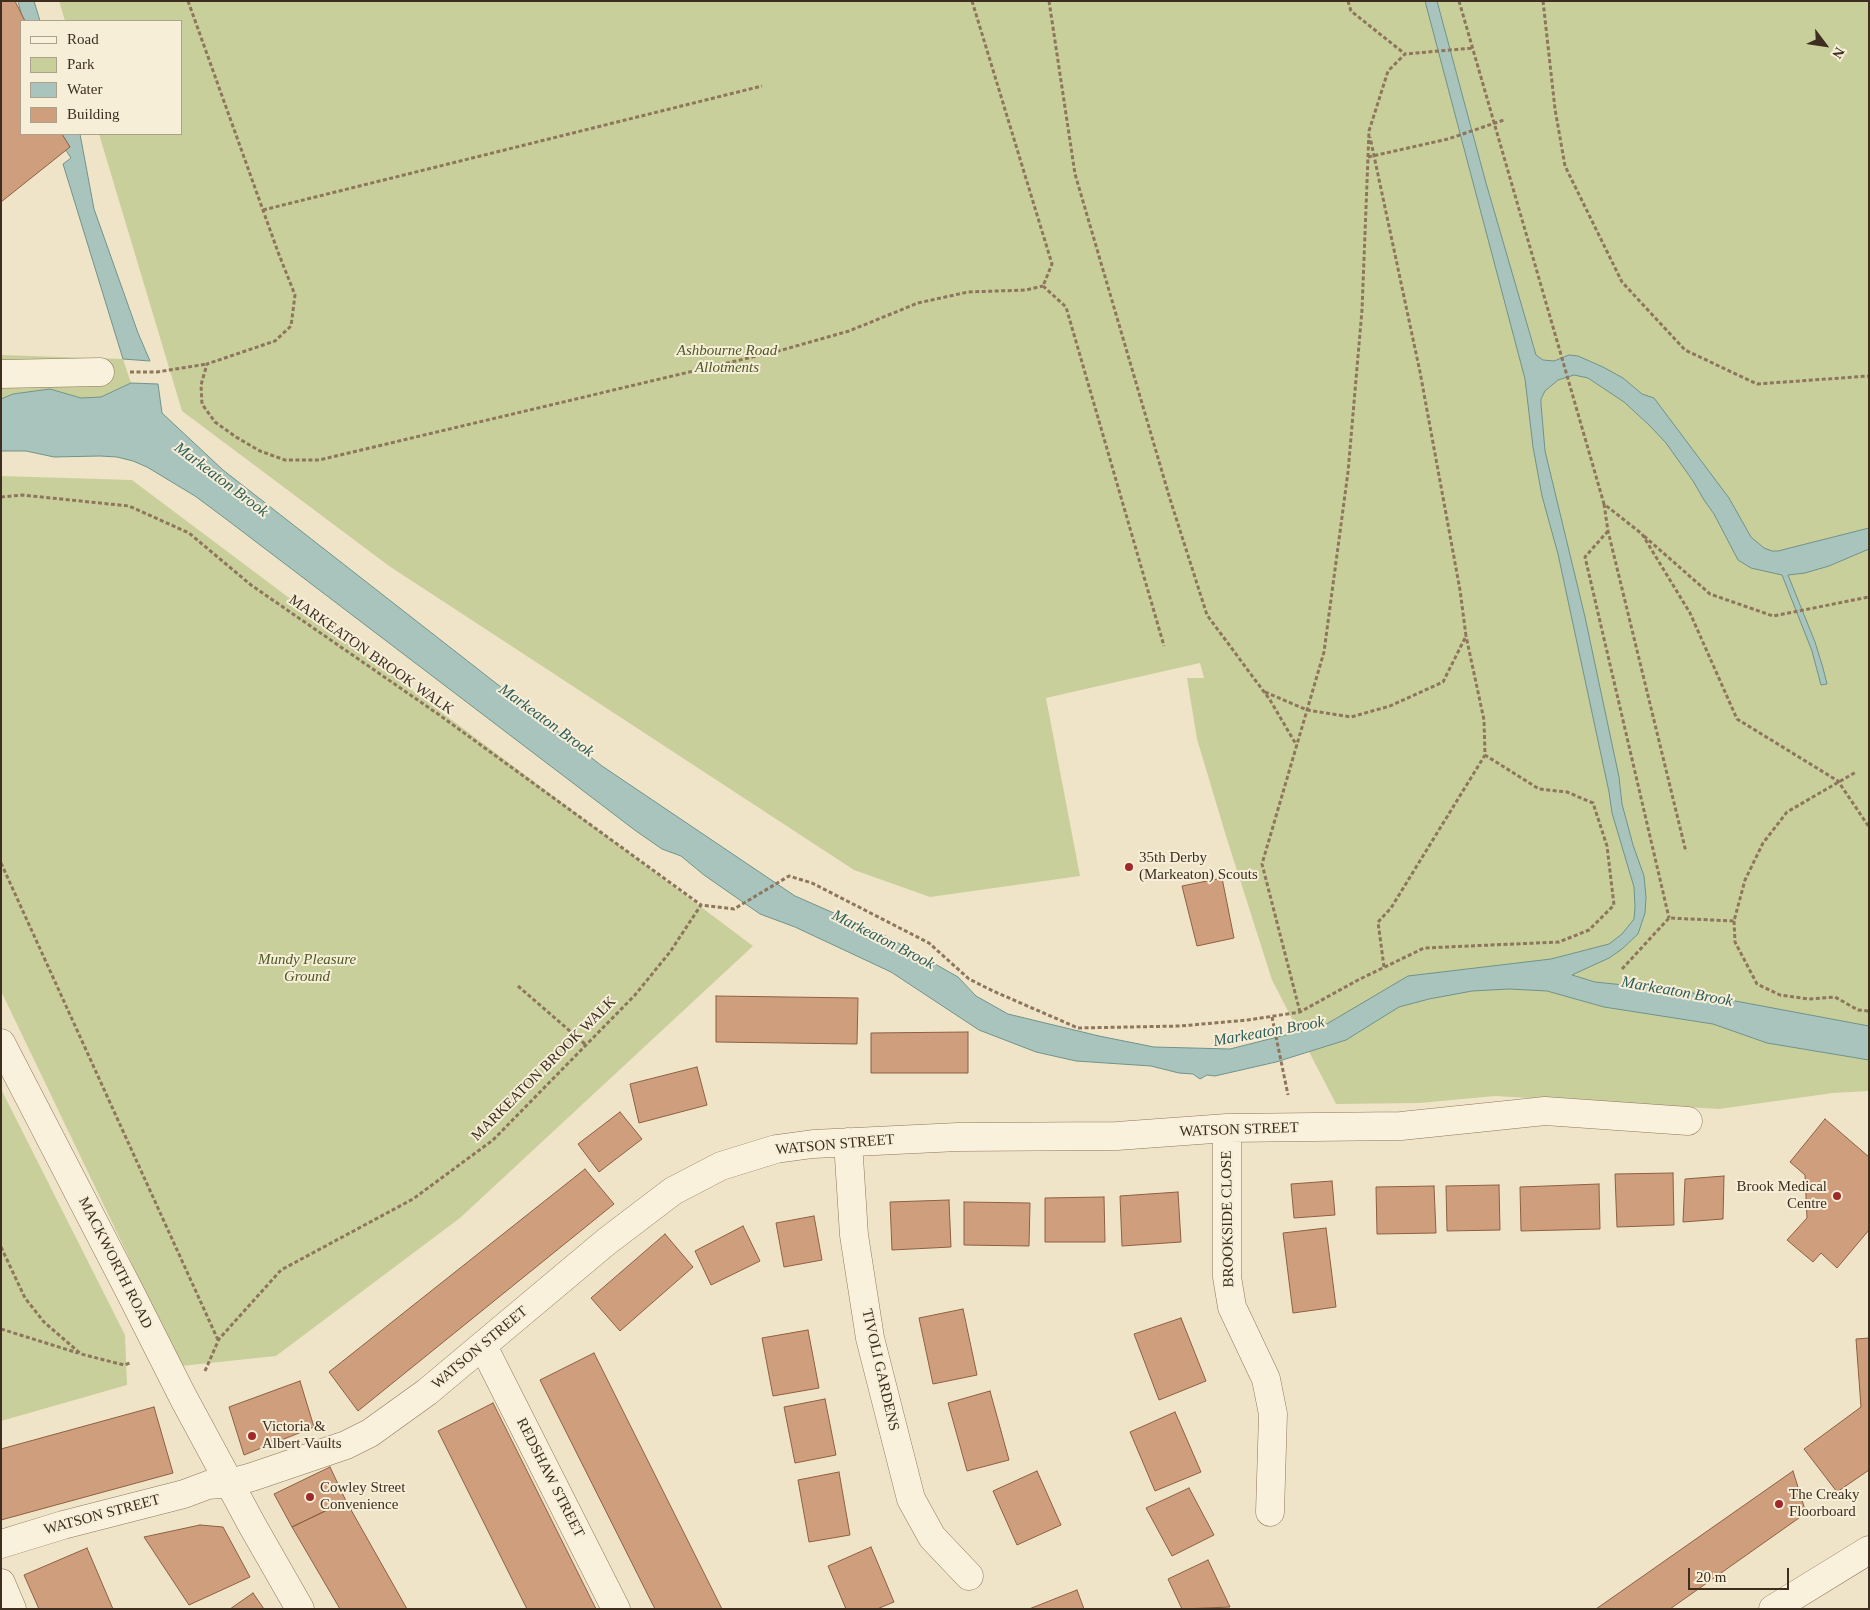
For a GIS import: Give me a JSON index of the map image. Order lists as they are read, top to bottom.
{
  "streets": {
    "street": [
      "WATSON STREET",
      "BROOKSIDE CLOSE",
      "MACKWORTH ROAD",
      "TIVOLI GARDENS",
      "REDSHAW STREET"
    ],
    "path": ["MARKEATON BROOK WALK"]
  },
  "crossings": [
    ["MARKEATON BROOK WALK", "MACKWORTH ROAD"],
    ["WATSON STREET", "BROOKSIDE CLOSE"],
    ["WATSON STREET", "MACKWORTH ROAD"],
    ["WATSON STREET", "TIVOLI GARDENS"],
    ["WATSON STREET", "REDSHAW STREET"]
  ],
  "water": ["Markeaton Brook"],
  "parks": ["Ashbourne Road Allotments", "Mundy Pleasure Ground"],
  "places": [
    "35th Derby (Markeaton) Scouts",
    "Brook Medical Centre",
    "Victoria & Albert Vaults",
    "Cowley Street Convenience",
    "The Creaky Floorboard"
  ],
  "legend": [
    "Road",
    "Park",
    "Water",
    "Building"
  ],
  "scale_bar": "20 m",
  "north": "bottom right"
}
